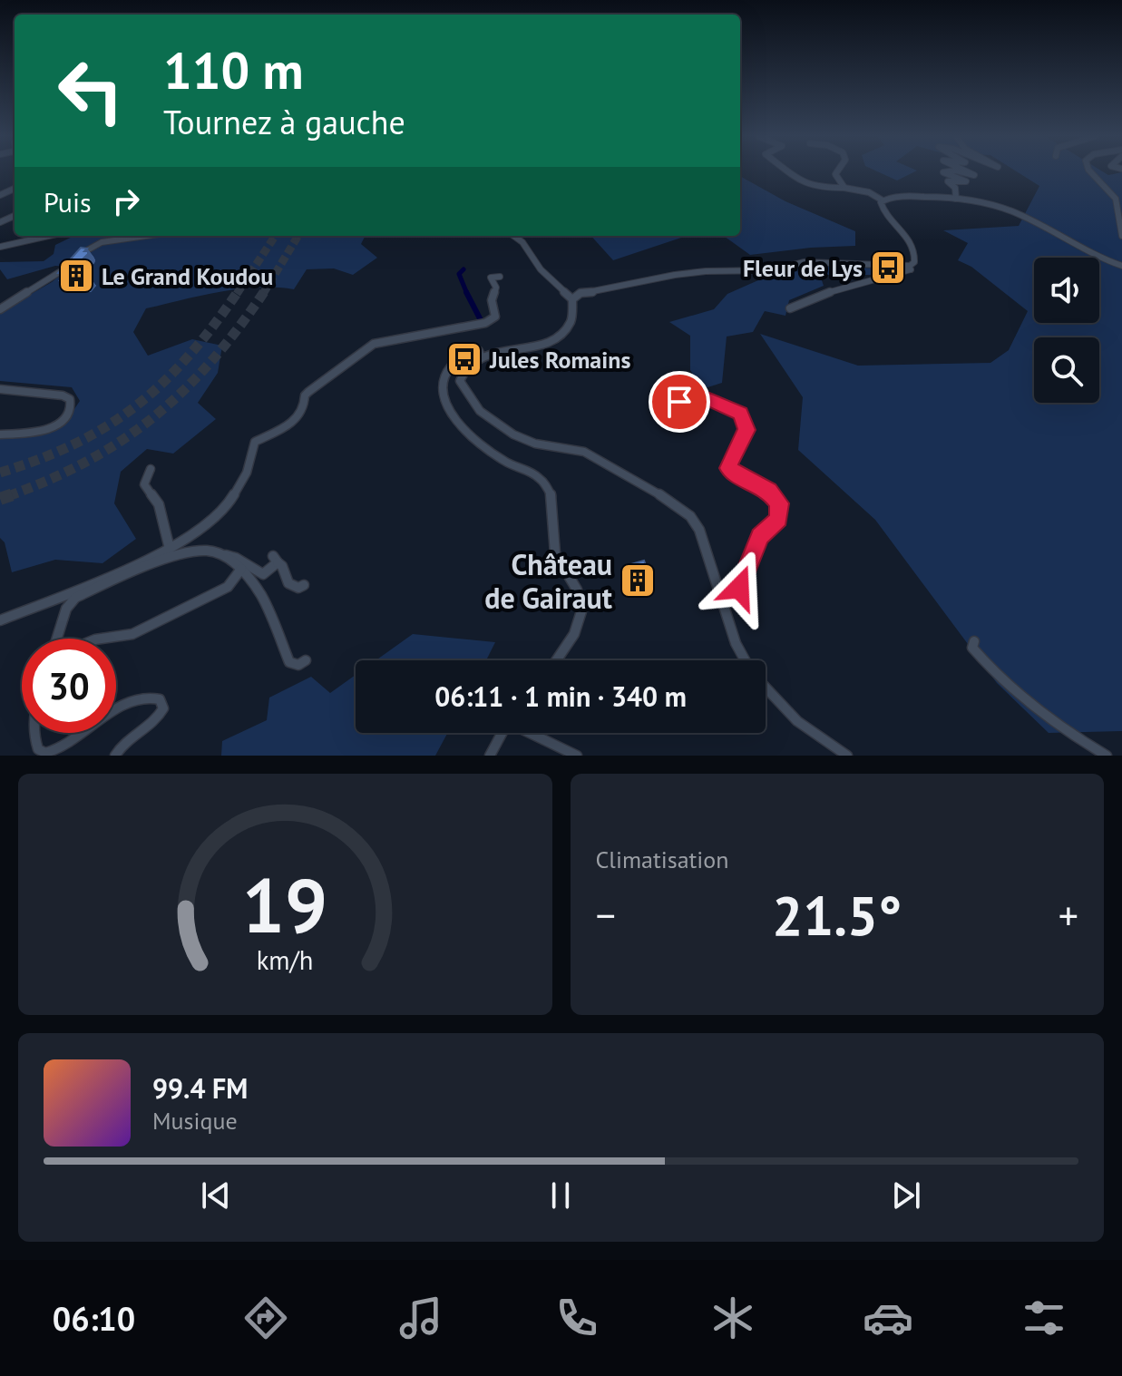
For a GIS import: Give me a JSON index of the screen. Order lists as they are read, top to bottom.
{
  "places": {
    "bus stop": ["Fleur de Lys", "Jules Romains"],
    "building": ["Le Grand Koudou", "Château de Gairaut"]
  },
  "page": {
    "turn": ["110 m", "Tournez à gauche"],
    "then": "Puis",
    "limit": "30",
    "trip": "06:11 · 1 min · 340 m",
    "tile": "Climatisation",
    "heat": ["−", "21.5°", "+"],
    "song": ["99.4 FM", "Musique"],
    "tabs": "06:10",
    "gauge": ["19", "km/h"]
  }
}
